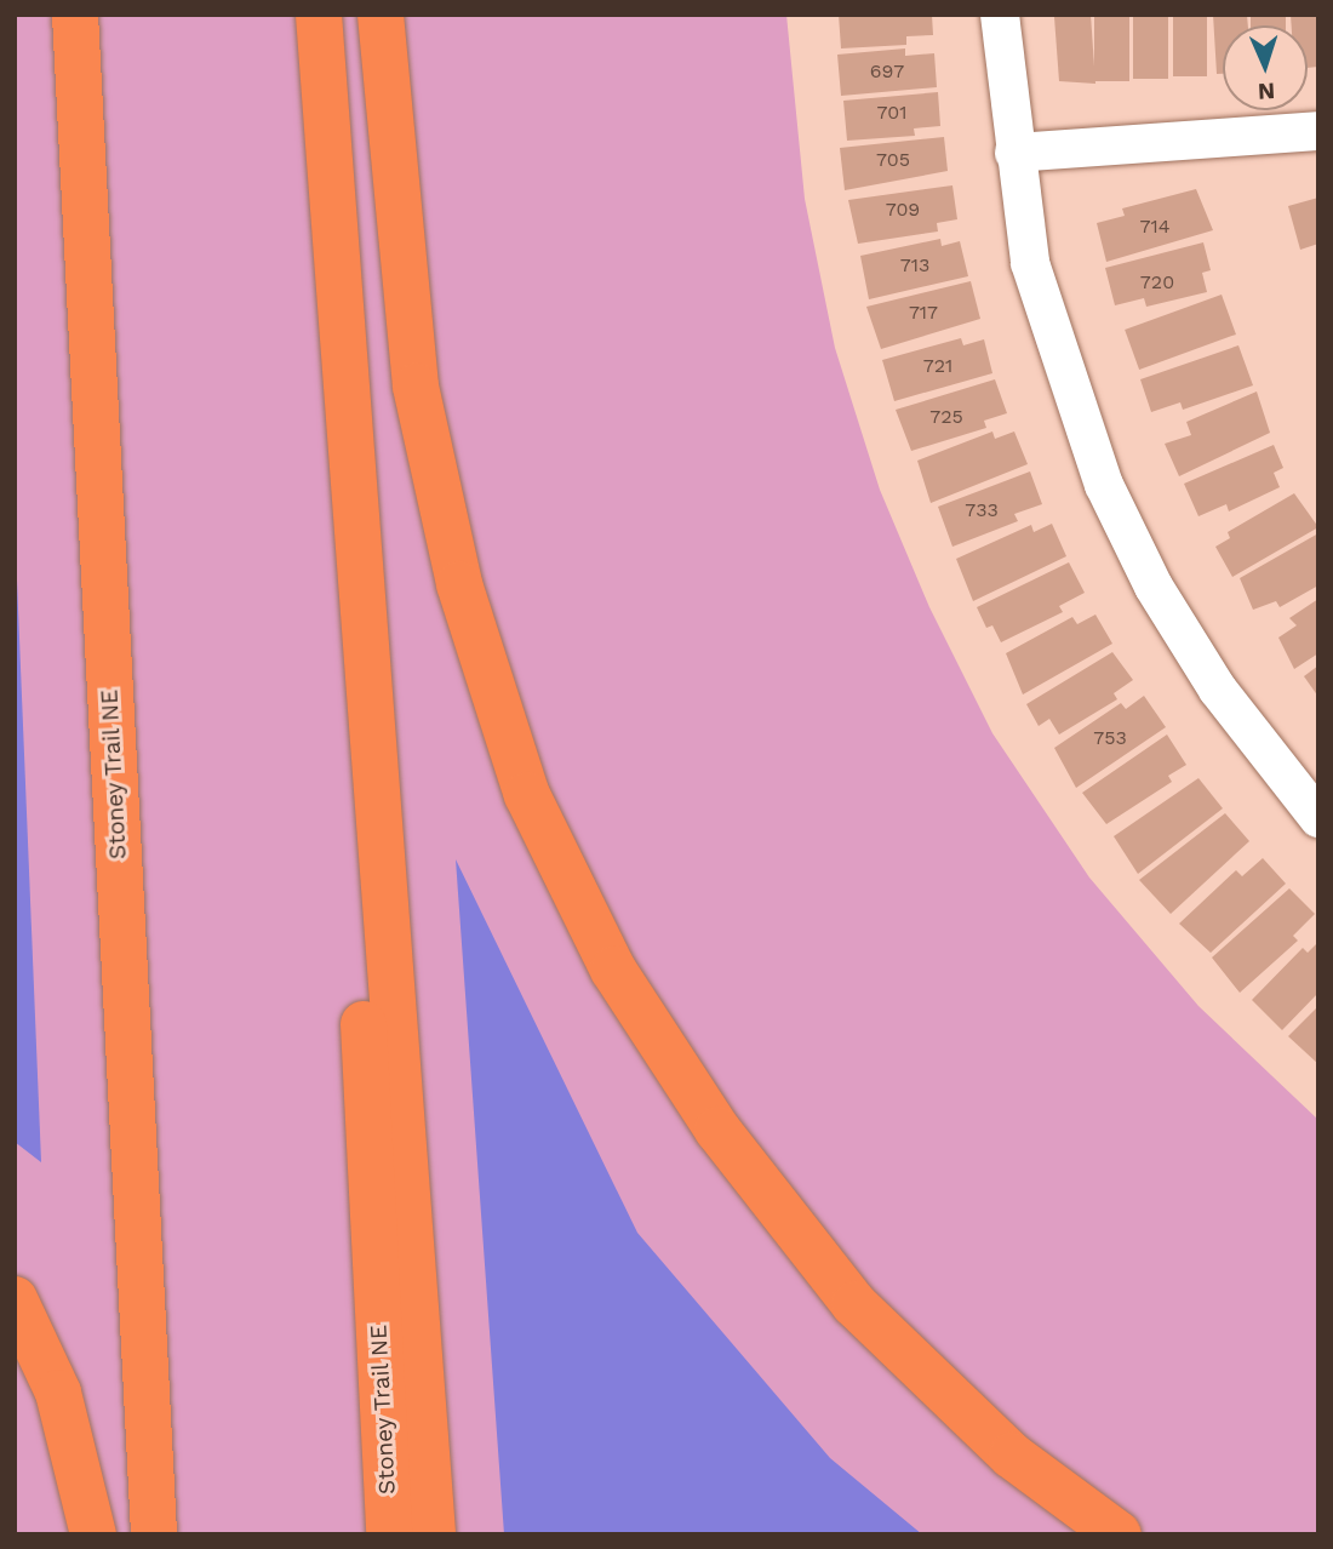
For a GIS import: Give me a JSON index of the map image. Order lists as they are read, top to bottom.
{
  "streets": {
    "highway": ["Stoney Trail NE"]
  },
  "house_numbers": [
    "697",
    "701",
    "705",
    "709",
    "714",
    "713",
    "720",
    "717",
    "721",
    "725",
    "733",
    "753"
  ],
  "north": "bottom"
}
